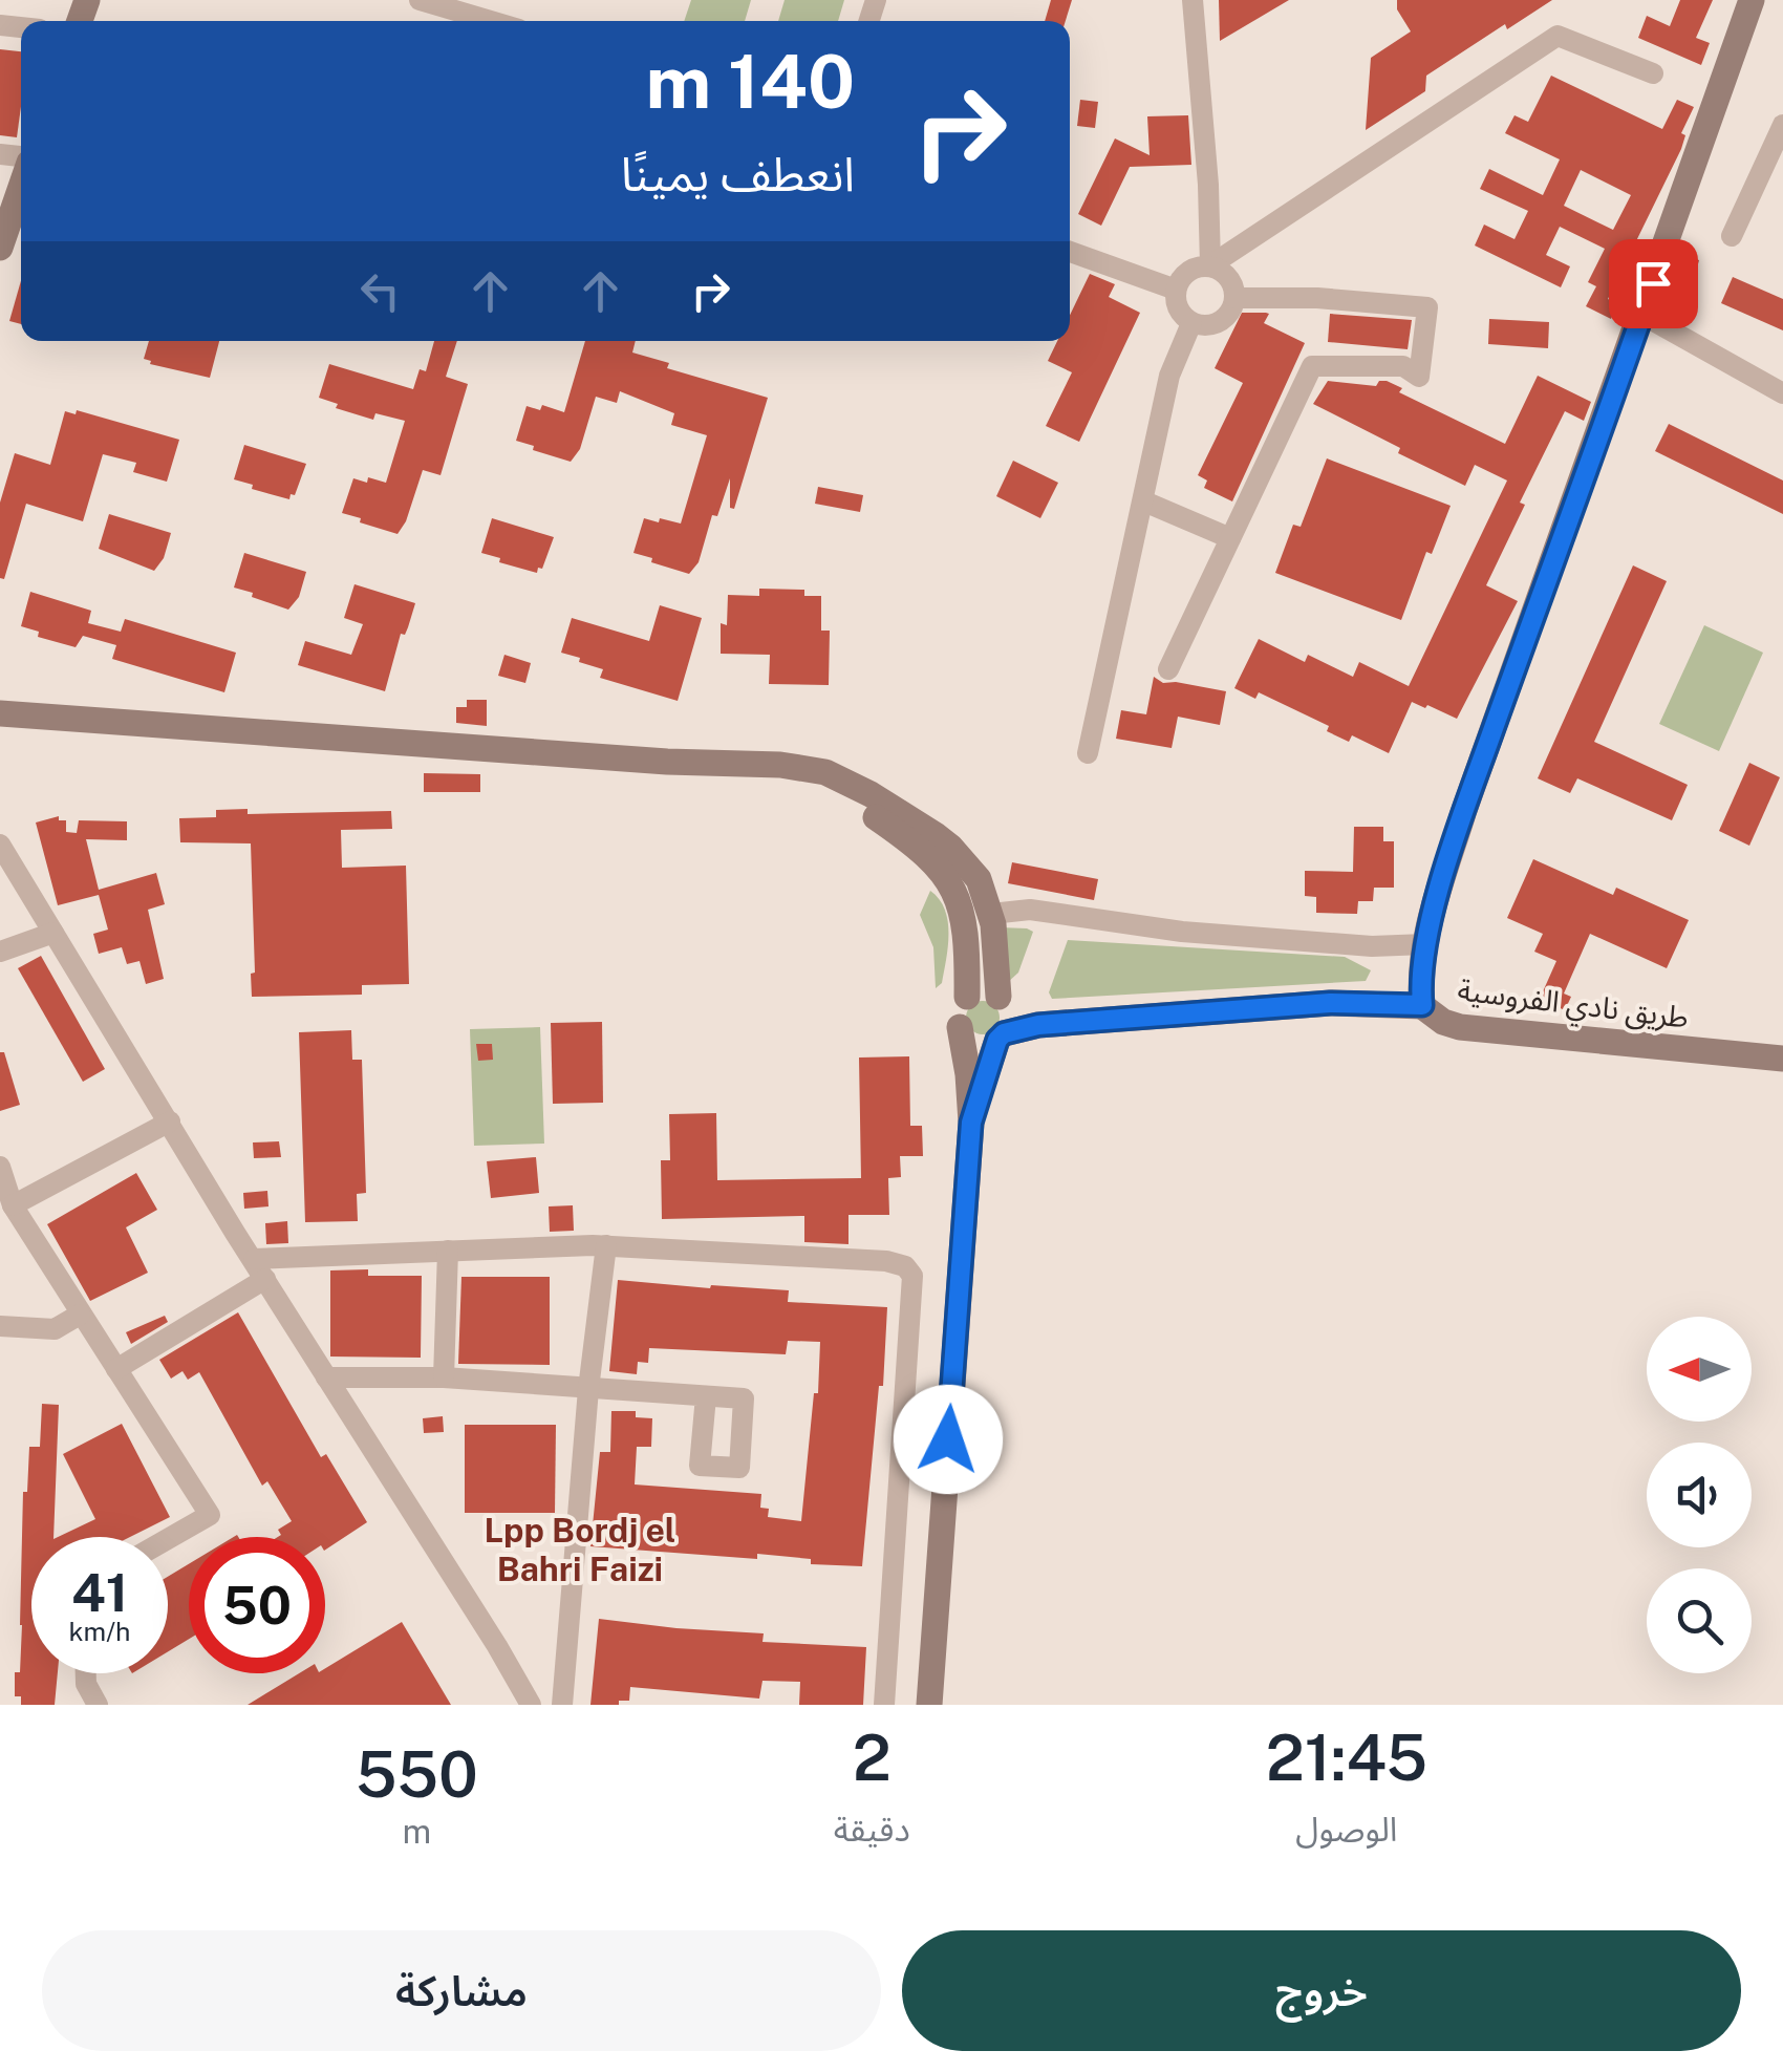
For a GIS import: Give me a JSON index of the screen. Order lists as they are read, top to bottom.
{
  "streets": {
    "main road": ["طريق نادي الفروسية"]
  },
  "districts": ["Lpp Bordj el Bahri Faizi"],
  "north": "left",
  "page": {
    "turn": ["140 m", "انعطف يمينًا"],
    "speed": "41 km/h",
    "limit": "50",
    "eta": [
      "21:45",
      "الوصول",
      "2",
      "دقيقة",
      "550",
      "m"
    ],
    "buttons": ["خروج", "مشاركة"]
  }
}
